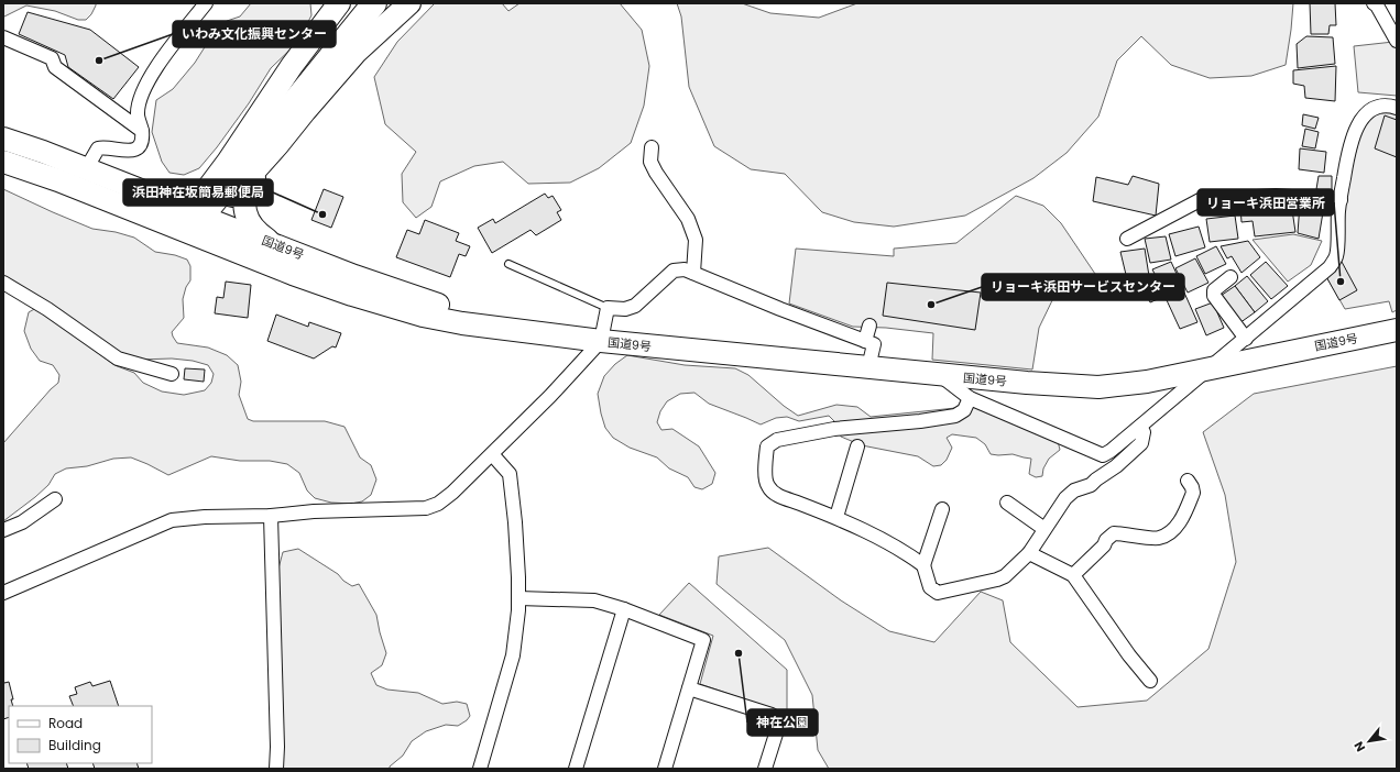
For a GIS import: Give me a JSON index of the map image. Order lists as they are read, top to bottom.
{
  "streets": {
    "highway": ["国道9号"]
  },
  "places": [
    "いわみ文化振興センター",
    "浜田神在坂簡易郵便局",
    "リョーキ浜田営業所",
    "リョーキ浜田サービスセンター",
    "神在公園"
  ],
  "legend": ["Road", "Building"],
  "north": "bottom left"
}
